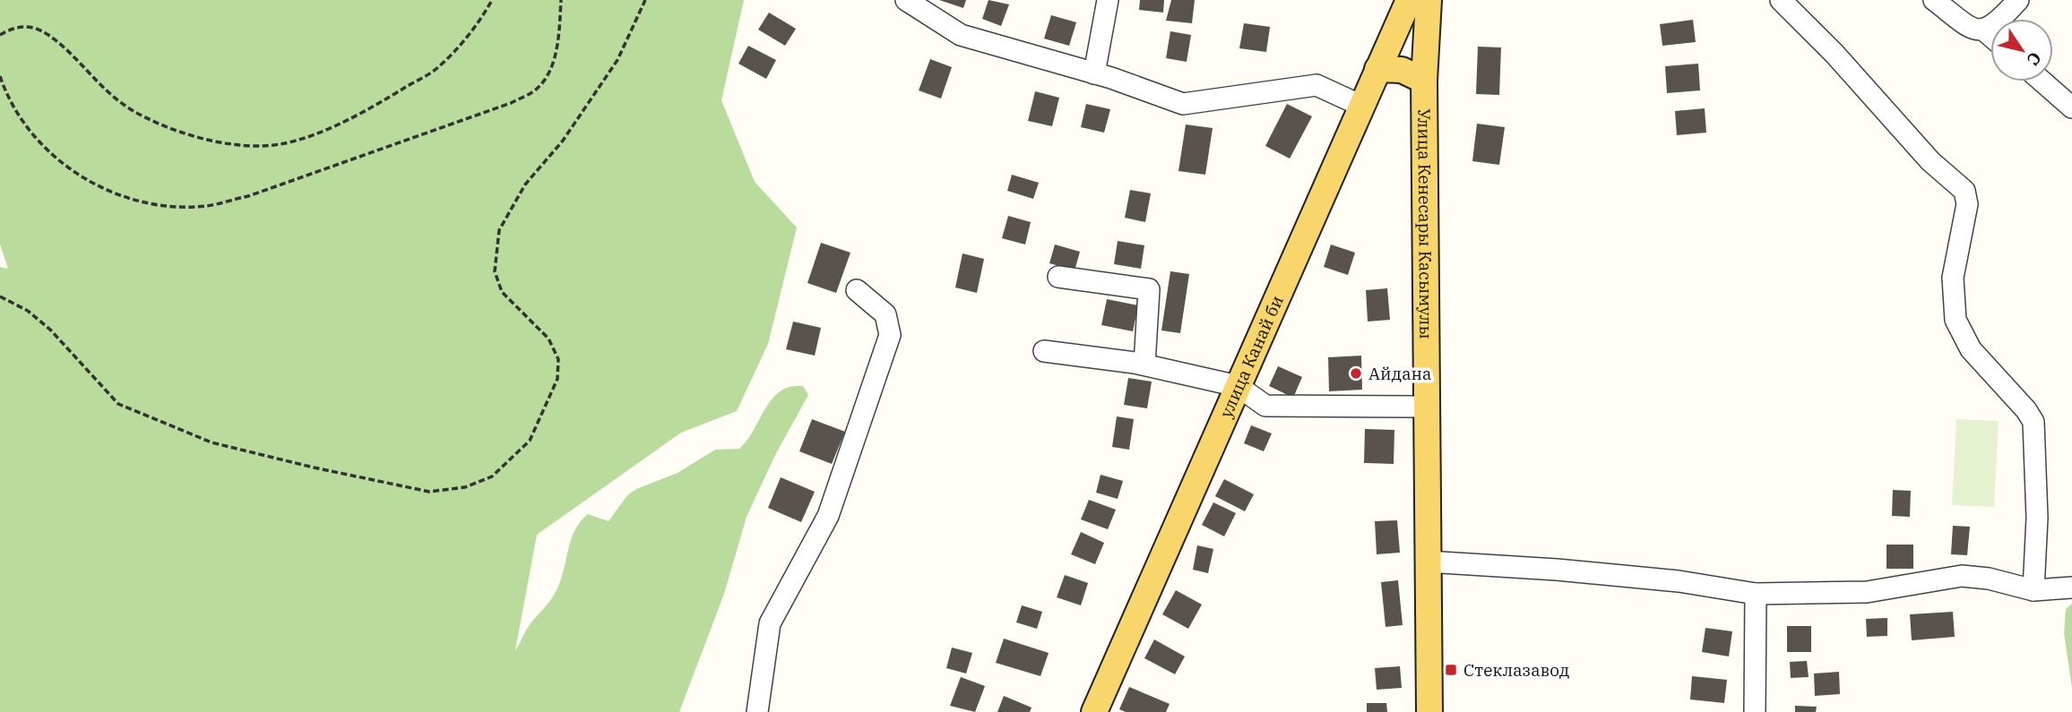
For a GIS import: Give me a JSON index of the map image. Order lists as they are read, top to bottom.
{
  "streets": {
    "main road": ["Улица Кенесары Касымулы", "улица Канай би"]
  },
  "places": {
    "other": ["Айдана"],
    "transit": ["Стеклазавод"]
  },
  "north": "bottom right"
}
